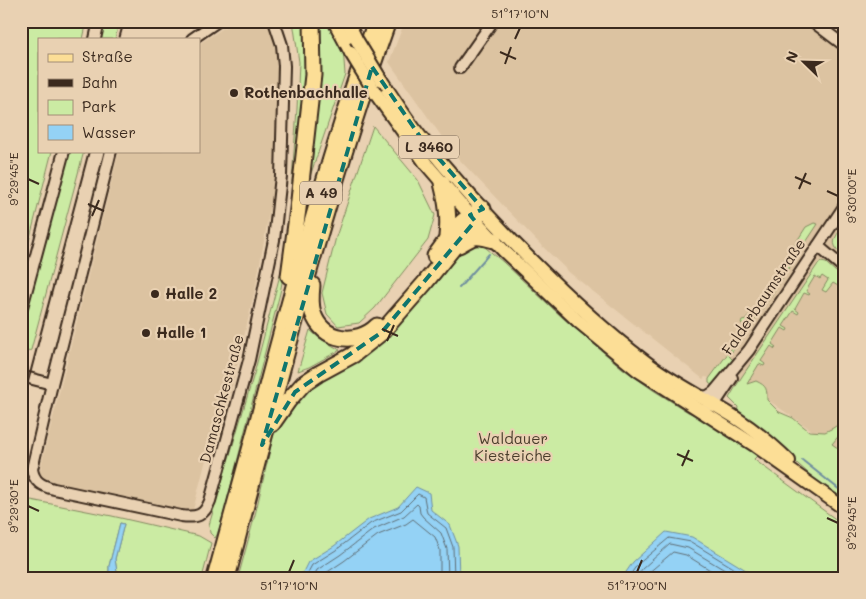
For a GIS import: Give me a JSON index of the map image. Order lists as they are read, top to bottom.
{
  "streets": {
    "highway": ["A 49"],
    "main road": ["L 3460"],
    "street": ["Falderbaumstraße", "Damaschkestraße"]
  },
  "crossings": [
    ["L 3460", "Falderbaumstraße"]
  ],
  "parks": ["Waldauer Kiesteiche"],
  "places": ["Rothenbachhalle", "Halle 2", "Halle 1"],
  "legend": [
    "Straße",
    "Bahn",
    "Park",
    "Wasser"
  ],
  "north": "top left",
  "coordinates": [
    "51°17'10\"N",
    "9°29'45\"E",
    "9°30'00\"E",
    "9°29'30\"E",
    "51°17'00\"N"
  ]
}
